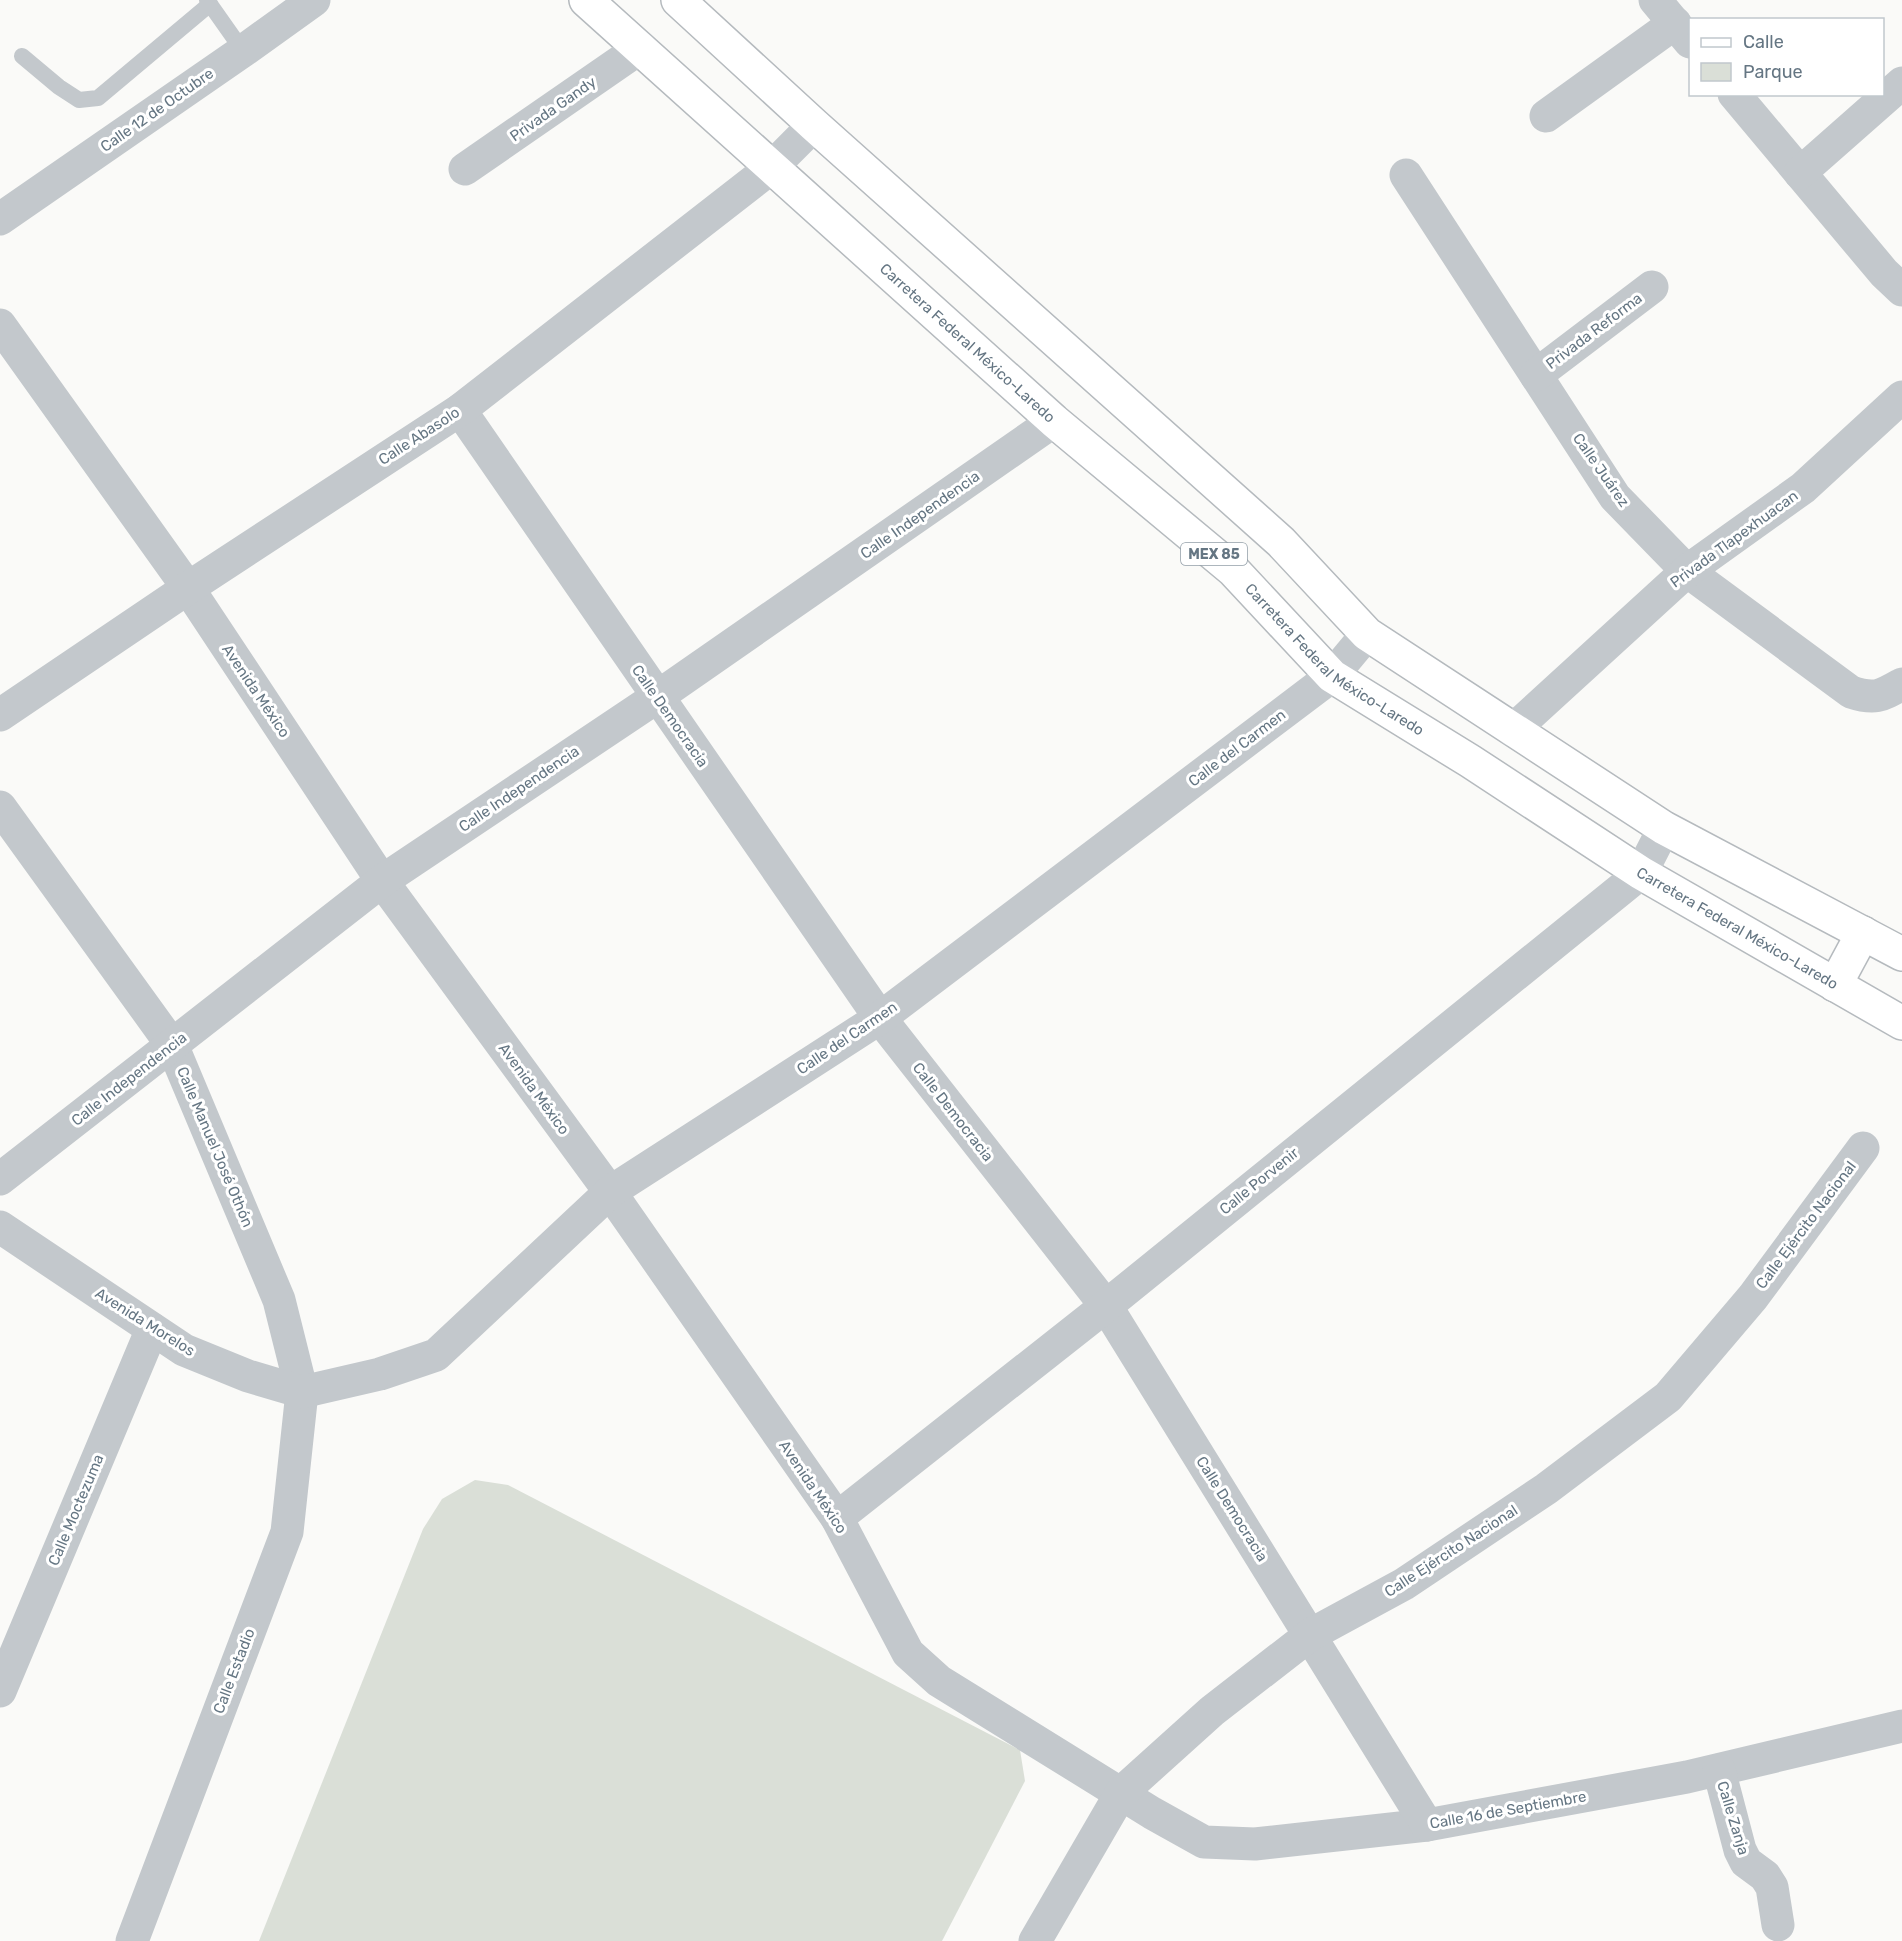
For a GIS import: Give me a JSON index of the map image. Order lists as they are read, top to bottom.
{
  "streets": {
    "main road": ["Carretera Federal México-Laredo", "MEX 85"],
    "street": [
      "Privada Gandy",
      "Calle 12 de Octubre",
      "Privada Reforma",
      "Calle Abasolo",
      "Calle Juárez",
      "Calle Independencia",
      "Privada Tlapexhuacan",
      "Avenida México",
      "Calle Democracia",
      "Calle del Carmen",
      "Calle Manuel José Othón",
      "Calle Porvenir",
      "Calle Ejército Nacional",
      "Avenida Morelos",
      "Calle Moctezuma",
      "Calle Estadio",
      "Calle 16 de Septiembre",
      "Calle Zanja"
    ]
  },
  "crossings": [
    ["Privada Gandy", "Carretera Federal México-Laredo"],
    ["Privada Reforma", "Calle Juárez"],
    ["Carretera Federal México-Laredo", "Calle Abasolo"],
    ["Carretera Federal México-Laredo", "Calle Independencia"],
    ["Carretera Federal México-Laredo", "Calle del Carmen"],
    ["Carretera Federal México-Laredo", "Calle Porvenir"],
    ["Calle Abasolo", "Avenida México"],
    ["Calle Abasolo", "Calle Democracia"],
    ["Calle Juárez", "Privada Tlapexhuacan"],
    ["Calle Independencia", "Avenida México"],
    ["Calle Independencia", "Calle Democracia"],
    ["Calle Independencia", "Calle Manuel José Othón"],
    ["Avenida México", "Calle del Carmen"],
    ["Avenida México", "Calle Porvenir"],
    ["Avenida México", "Calle Ejército Nacional"],
    ["Avenida México", "Calle 16 de Septiembre"],
    ["Calle Democracia", "Calle del Carmen"],
    ["Calle Democracia", "Calle Porvenir"],
    ["Calle Democracia", "Calle Ejército Nacional"],
    ["Calle Democracia", "Calle 16 de Septiembre"],
    ["Calle del Carmen", "Calle Manuel José Othón"],
    ["Calle del Carmen", "Avenida Morelos"],
    ["Calle del Carmen", "Calle Estadio"],
    ["Calle Manuel José Othón", "Avenida Morelos"],
    ["Calle Manuel José Othón", "Calle Estadio"],
    ["Calle Ejército Nacional", "Calle 16 de Septiembre"],
    ["Avenida Morelos", "Calle Moctezuma"],
    ["Avenida Morelos", "Calle Estadio"],
    ["Calle 16 de Septiembre", "Calle Zanja"]
  ],
  "legend": ["Calle", "Parque"]
}
